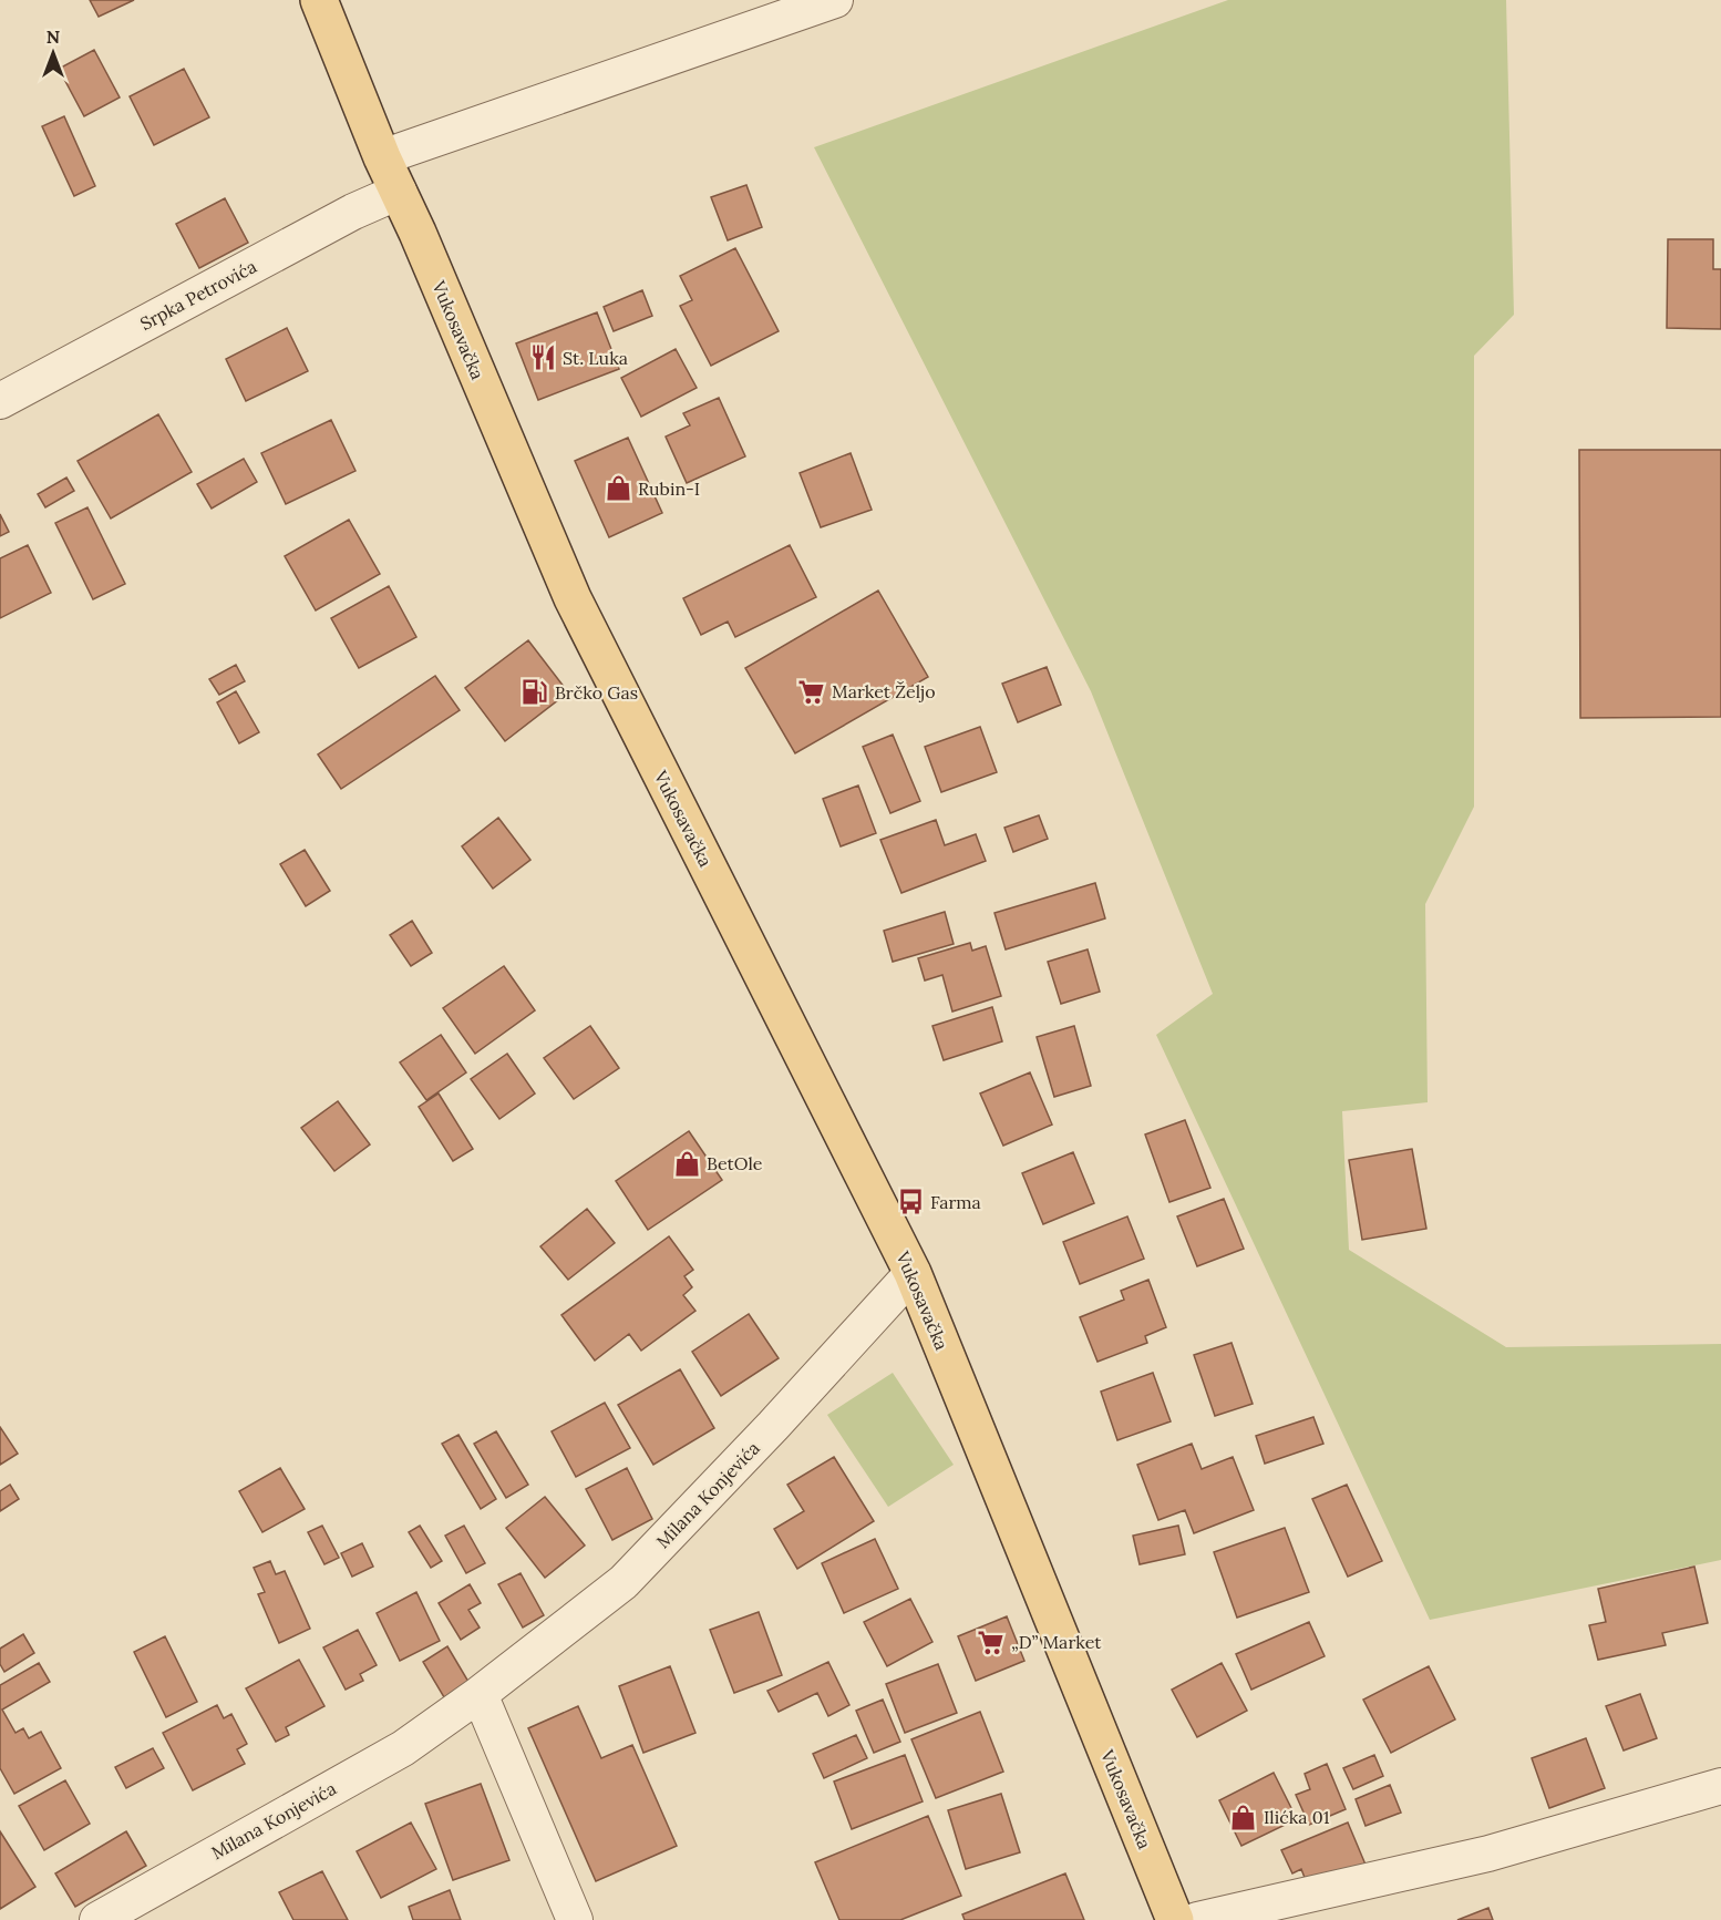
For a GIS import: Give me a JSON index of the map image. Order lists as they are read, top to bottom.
{
  "streets": {
    "main road": ["Vukosavačka"],
    "street": ["Srpka Petrovića", "Milana Konjevića"]
  },
  "crossings": [
    ["Srpka Petrovića", "Vukosavačka"],
    ["Vukosavačka", "Milana Konjevića"]
  ],
  "places": {
    "restaurant": ["St. Luka"],
    "shop": ["Rubin-I", "BetOle", "Ilićka 01"],
    "supermarket": ["Market Željo", "„D” Market"],
    "fuel station": ["Brčko Gas"],
    "bus stop": ["Farma"]
  },
  "north": "top"
}
